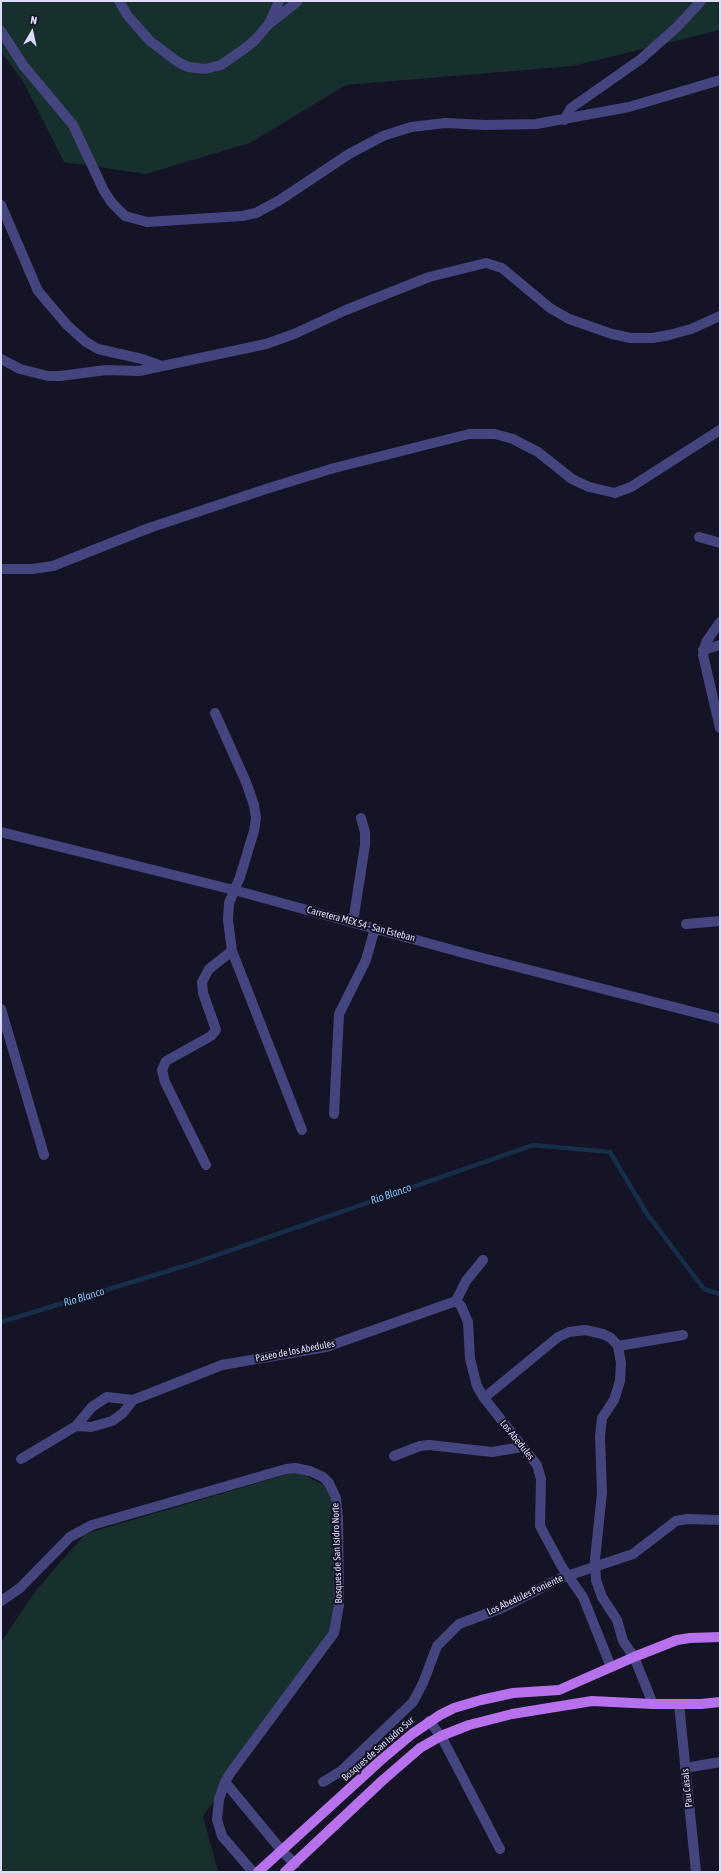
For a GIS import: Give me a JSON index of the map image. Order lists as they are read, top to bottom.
{
  "streets": {
    "main road": ["Bosques de San Isidro Sur"],
    "street": [
      "Carretera MEX 54 - San Esteban",
      "Paseo de los Abedules",
      "Los Abedules",
      "Bosques de San Isidro Norte",
      "Los Abedules Poniente",
      "Pau Casals"
    ]
  },
  "crossings": [
    ["Paseo de los Abedules", "Los Abedules"],
    ["Los Abedules", "Los Abedules Poniente"],
    ["Los Abedules", "Bosques de San Isidro Sur"]
  ],
  "water": ["Rio Blanco"],
  "north": "top"
}
